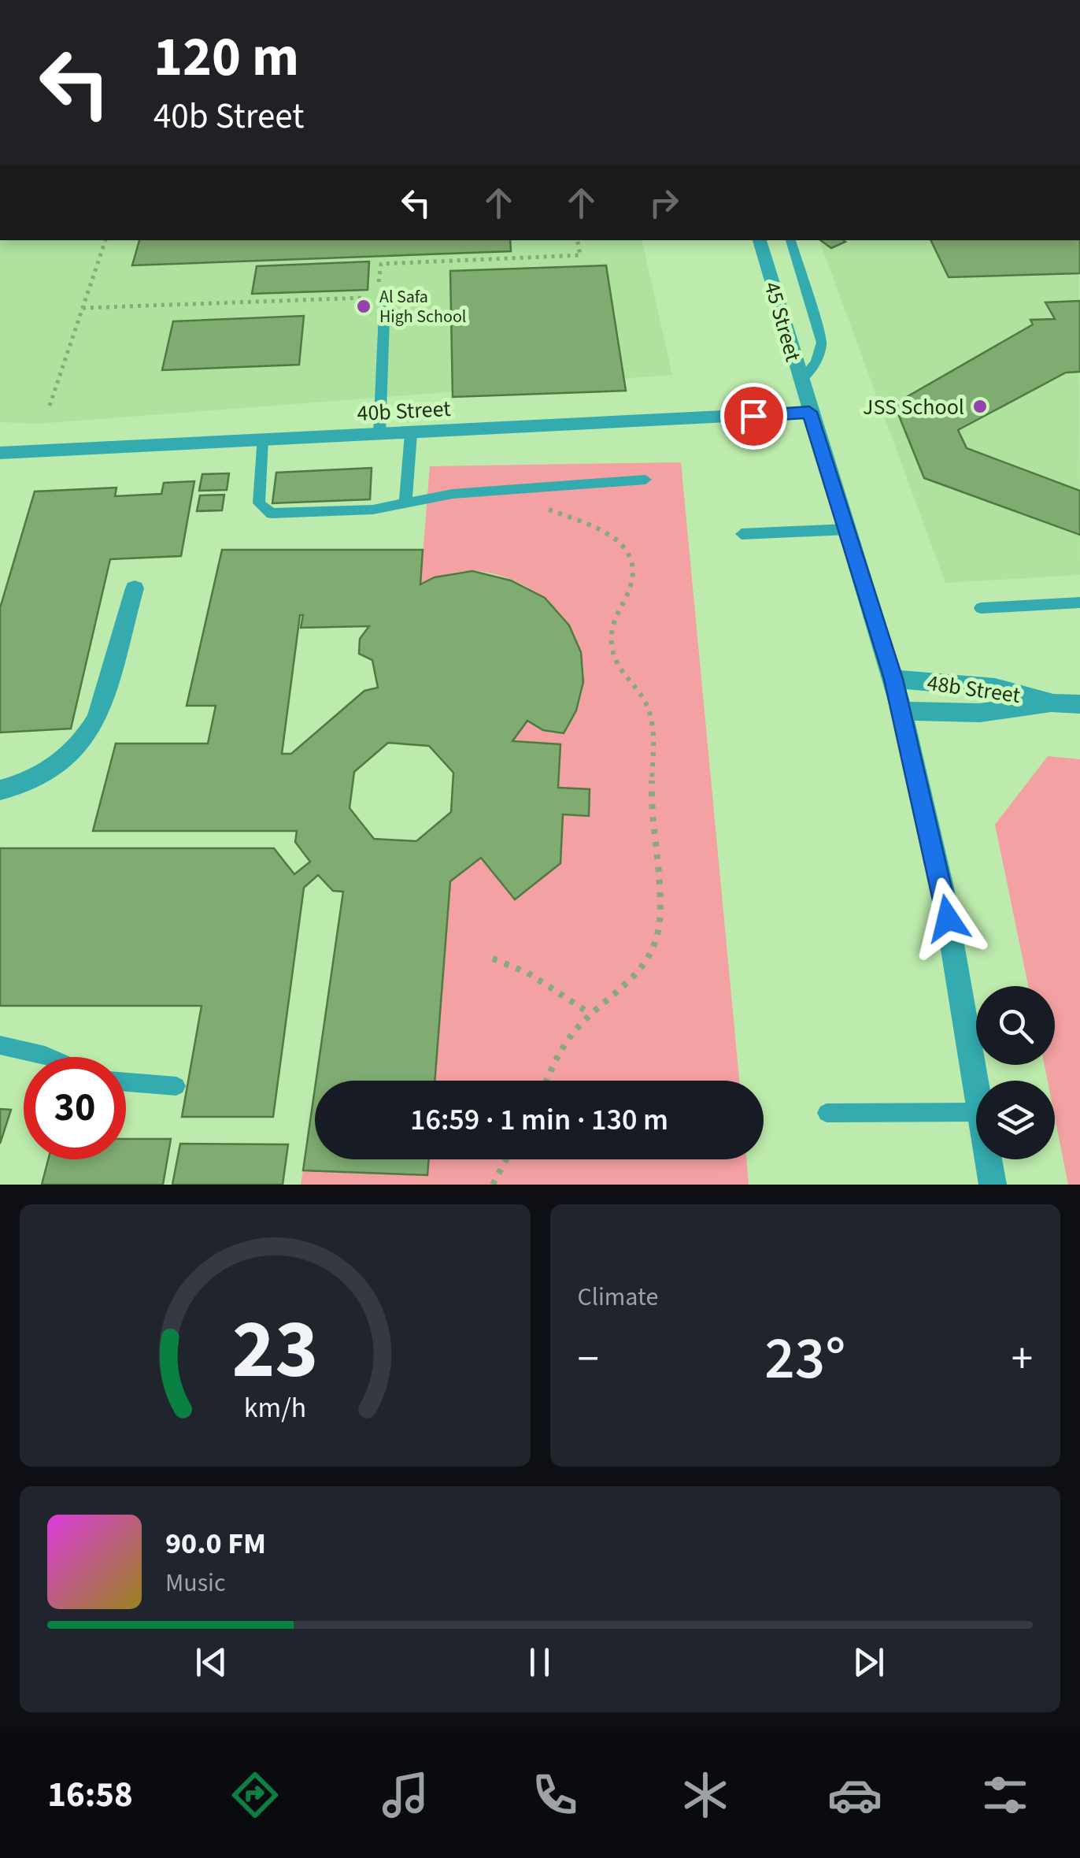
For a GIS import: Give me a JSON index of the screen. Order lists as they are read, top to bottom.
{
  "streets": {
    "street": ["45 Street", "40b Street", "48b Street"]
  },
  "crossings": [
    ["45 Street", "40b Street"],
    ["45 Street", "48b Street"]
  ],
  "places": ["Al Safa High School", "JSS School"],
  "page": {
    "turn": ["120 m", "40b Street"],
    "limit": "30",
    "trip": "16:59 · 1 min · 130 m",
    "tile": "Climate",
    "heat": ["−", "23°", "+"],
    "song": ["90.0 FM", "Music"],
    "tabs": "16:58",
    "gauge": ["23", "km/h"]
  }
}
